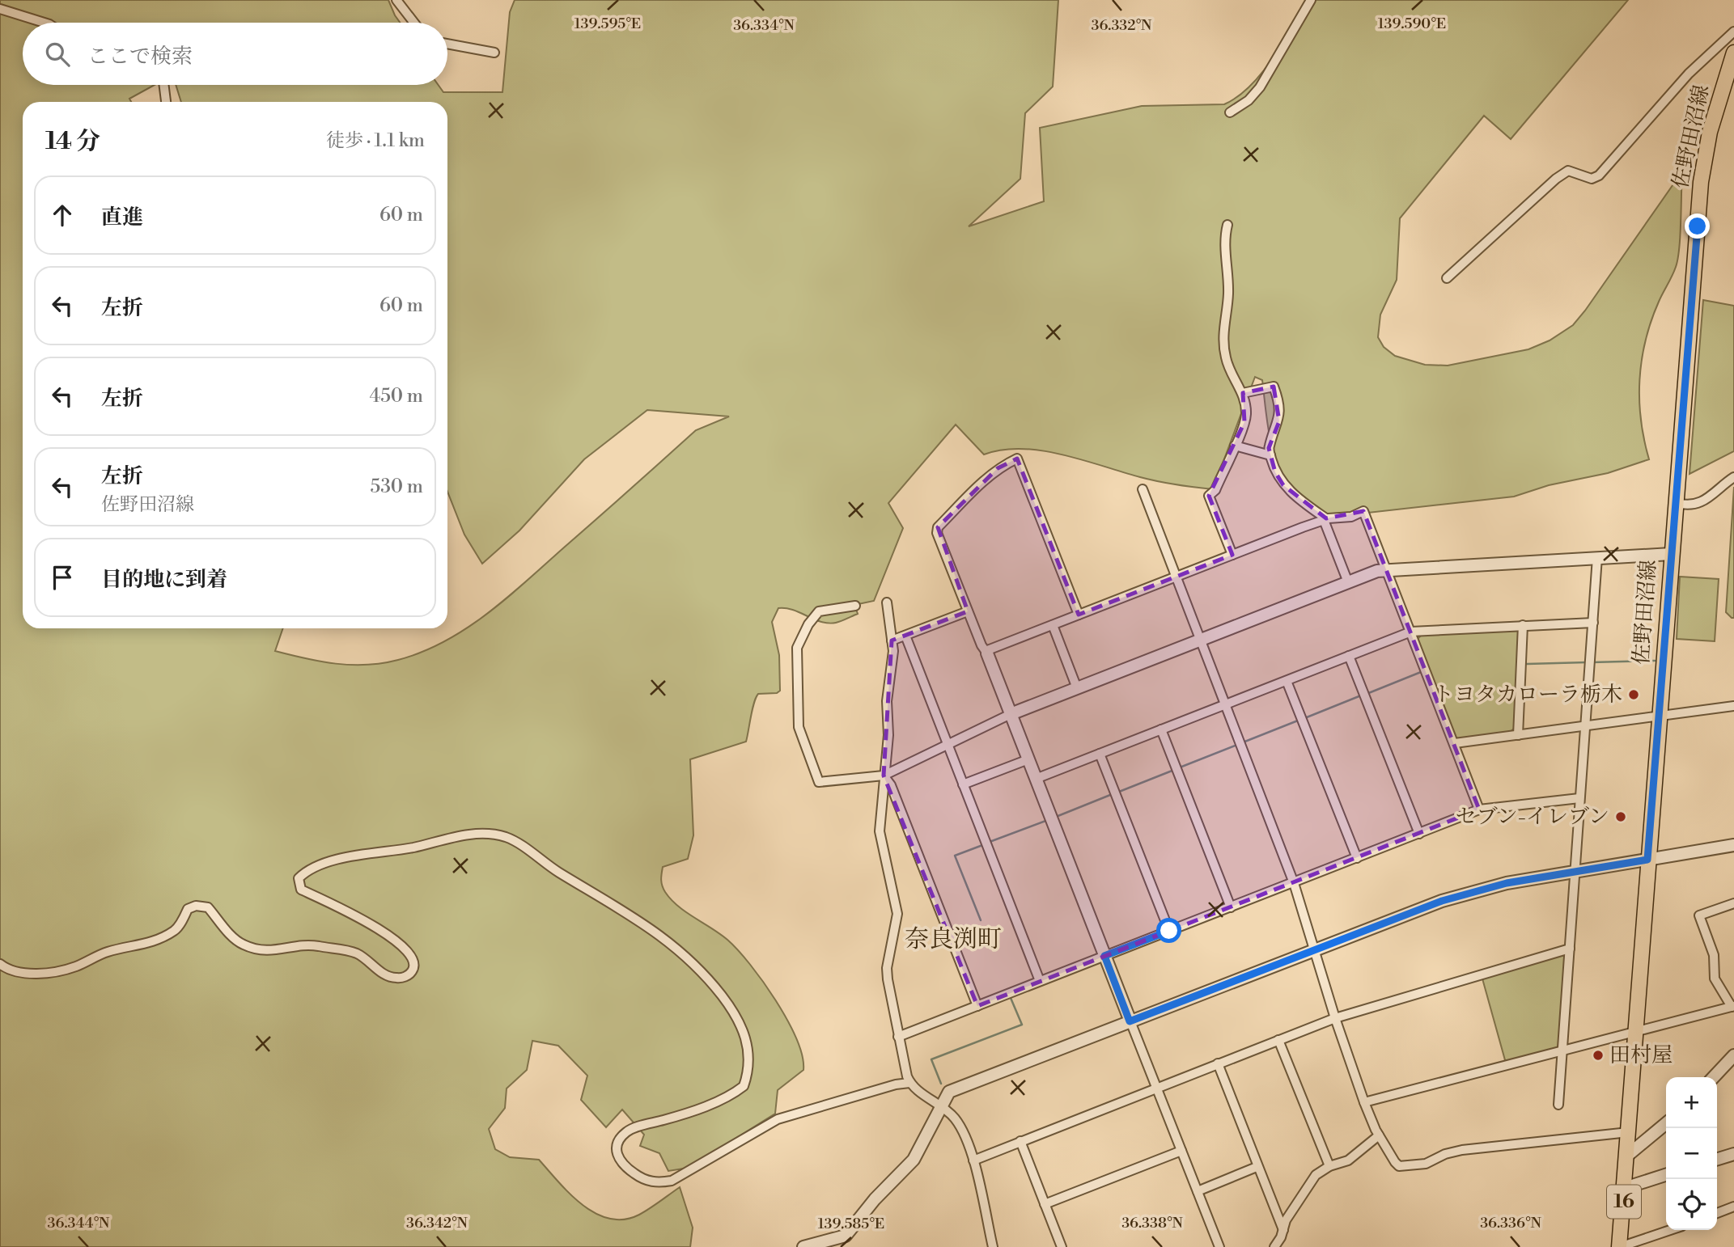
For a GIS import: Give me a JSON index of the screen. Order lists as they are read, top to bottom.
{
  "streets": {
    "main road": ["佐野田沼線", "16"]
  },
  "districts": ["奈良渕町"],
  "places": ["トヨタカローラ栃木", "セブン-イレブン", "田村屋"],
  "page": {
    "search": "ここで検索",
    "heading": ["14 分", "徒歩 · 1.1 km"],
    "list": [
      ["直進", "60 m"],
      ["左折", "60 m"],
      ["左折", "450 m"],
      ["左折", "佐野田沼線", "530 m"],
      "目的地に到着"
    ],
    "map_buttons": ["+", "−"]
  },
  "coordinates": [
    "139.595°E",
    "139.590°E",
    "36.334°N",
    "36.332°N",
    "36.344°N",
    "36.342°N",
    "36.338°N",
    "36.336°N",
    "139.585°E"
  ]
}
